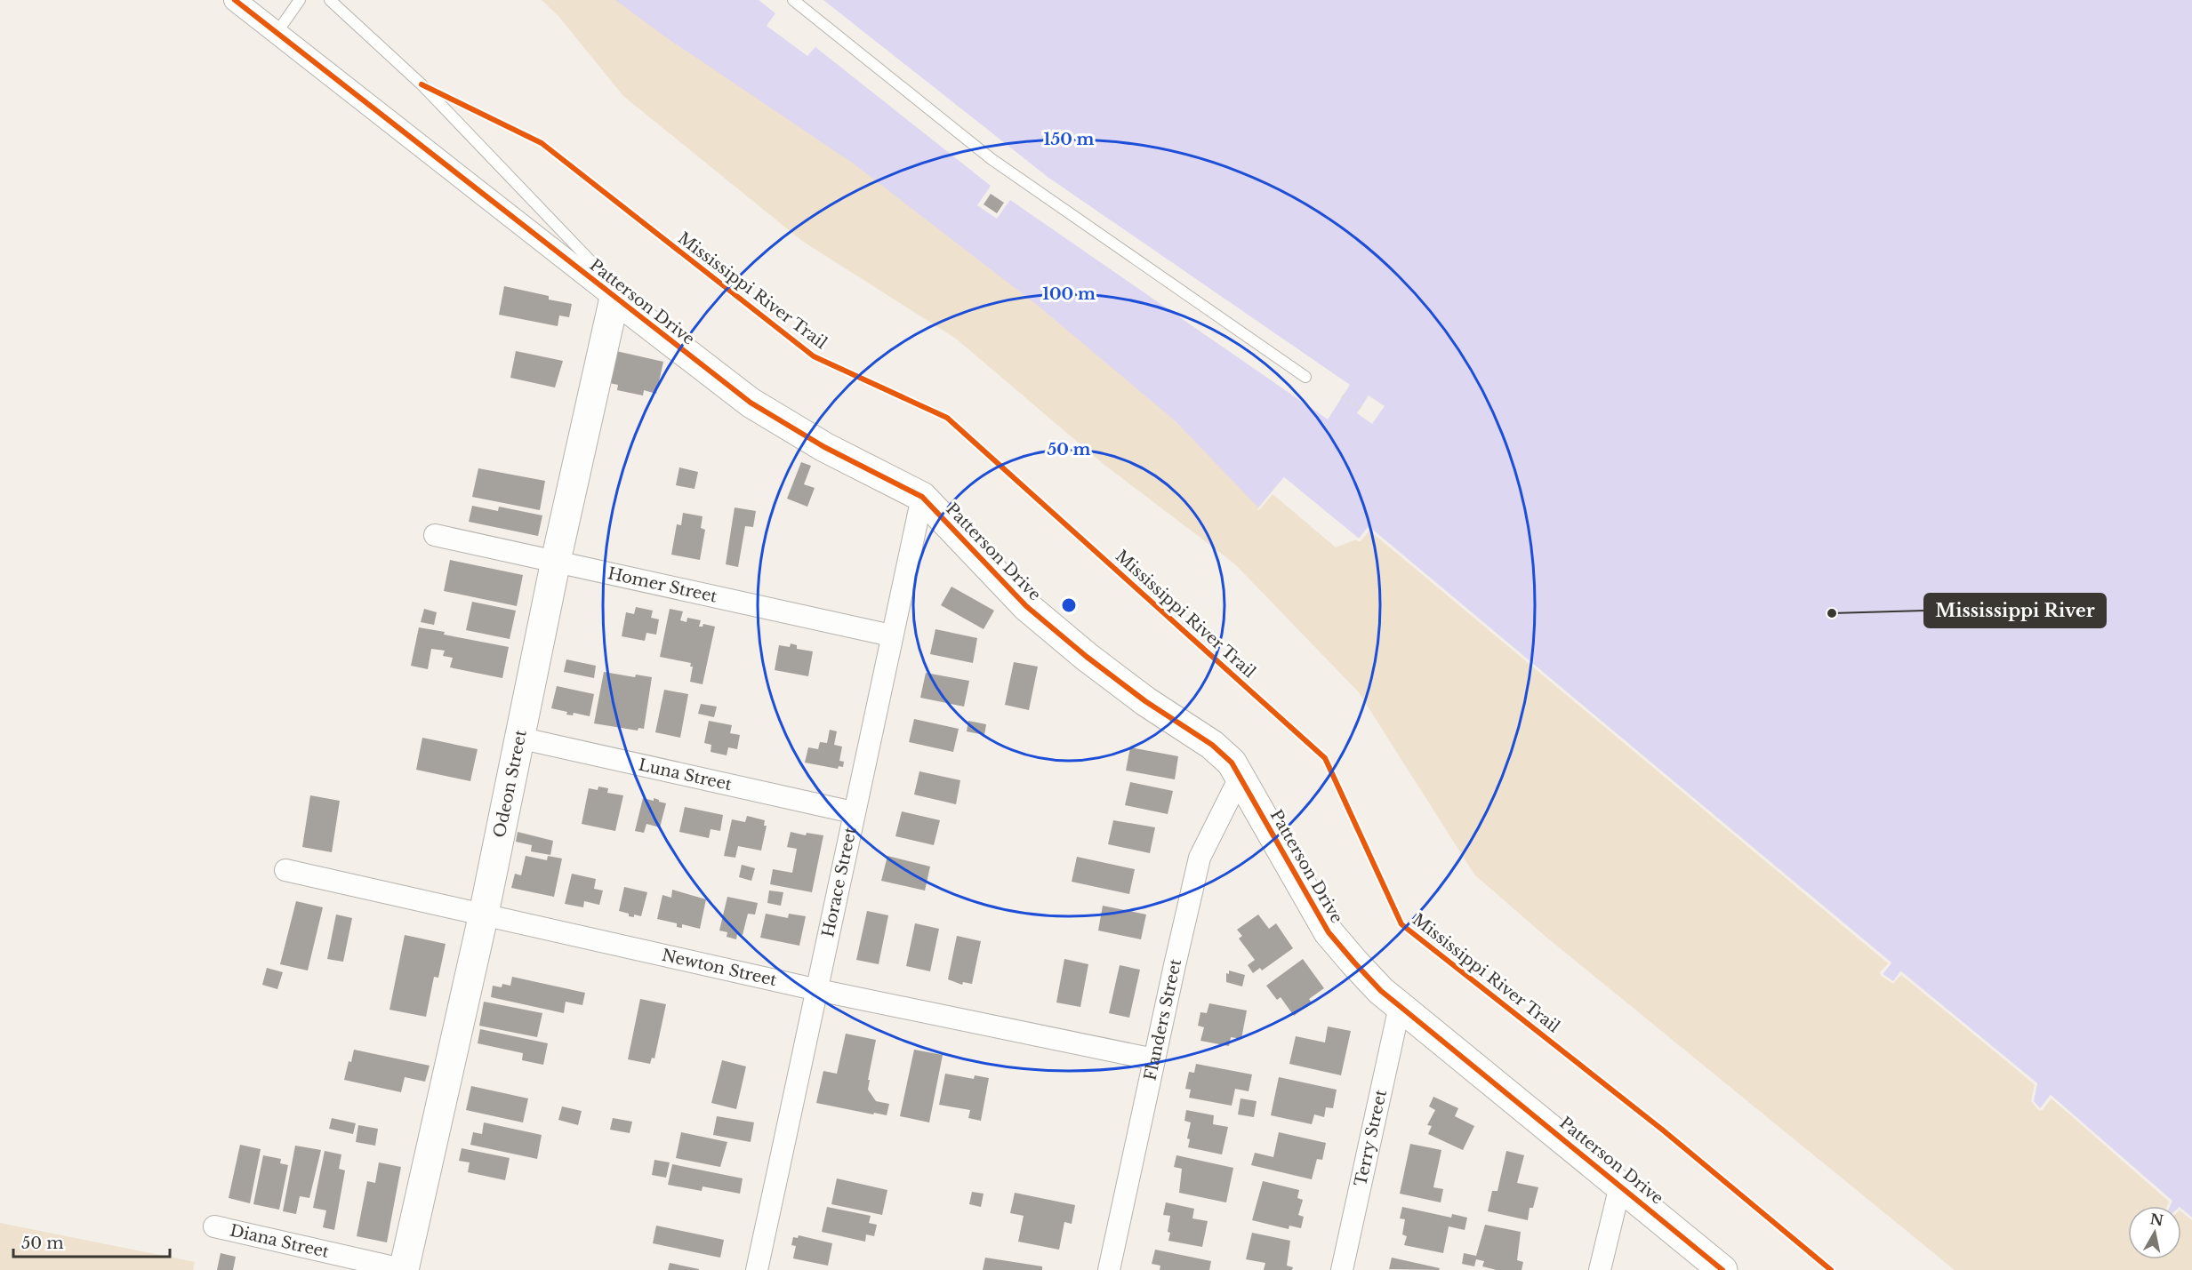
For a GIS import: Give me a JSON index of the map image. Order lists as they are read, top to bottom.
{
  "streets": {
    "street": [
      "Patterson Drive",
      "Homer Street",
      "Luna Street",
      "Odeon Street",
      "Horace Street",
      "Newton Street",
      "Flanders Street",
      "Terry Street",
      "Diana Street"
    ],
    "cycle path": ["Mississippi River Trail"]
  },
  "crossings": [
    ["Patterson Drive", "Odeon Street"],
    ["Patterson Drive", "Horace Street"],
    ["Patterson Drive", "Flanders Street"],
    ["Patterson Drive", "Terry Street"],
    ["Homer Street", "Odeon Street"],
    ["Homer Street", "Horace Street"],
    ["Luna Street", "Odeon Street"],
    ["Luna Street", "Horace Street"],
    ["Odeon Street", "Newton Street"],
    ["Odeon Street", "Diana Street"],
    ["Horace Street", "Newton Street"],
    ["Newton Street", "Flanders Street"]
  ],
  "places": ["Mississippi River"],
  "scale_bar": "50 m",
  "north": "top",
  "rings": ["150 m", "100 m", "50 m"]
}
